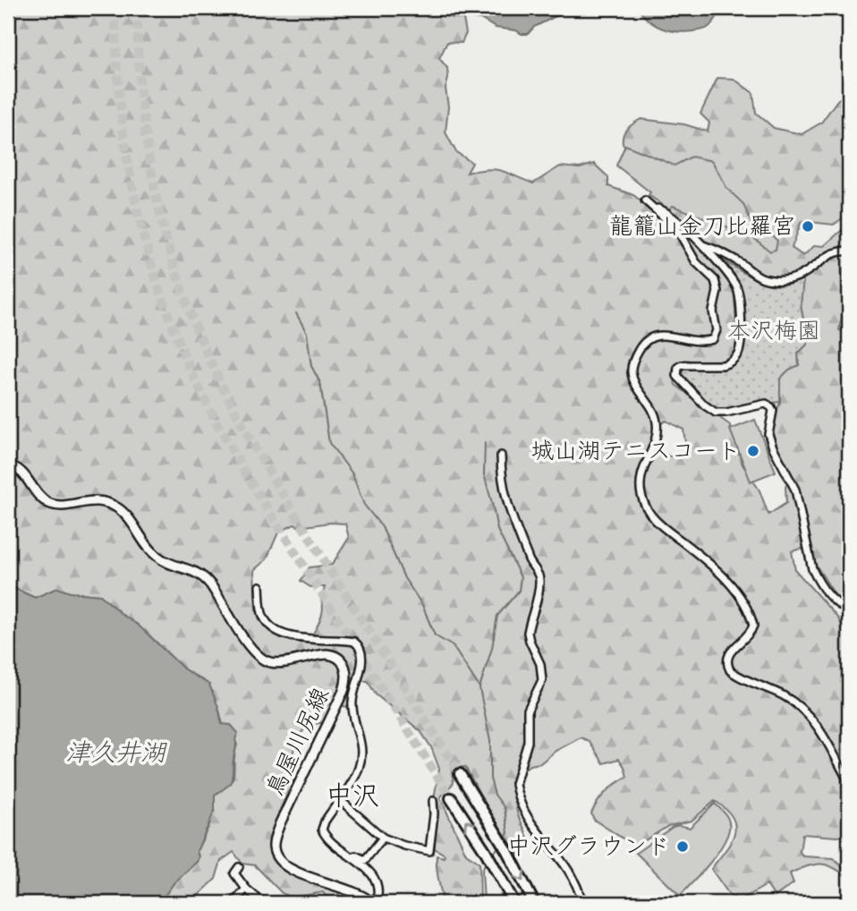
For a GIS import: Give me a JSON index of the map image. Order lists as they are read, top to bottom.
{
  "streets": {
    "main road": ["鳥屋川尻線"]
  },
  "districts": ["中沢"],
  "water": ["津久井湖"],
  "parks": ["本沢梅園"],
  "places": ["龍籠山金刀比羅宮", "城山湖テニスコート", "中沢グラウンド"]
}
